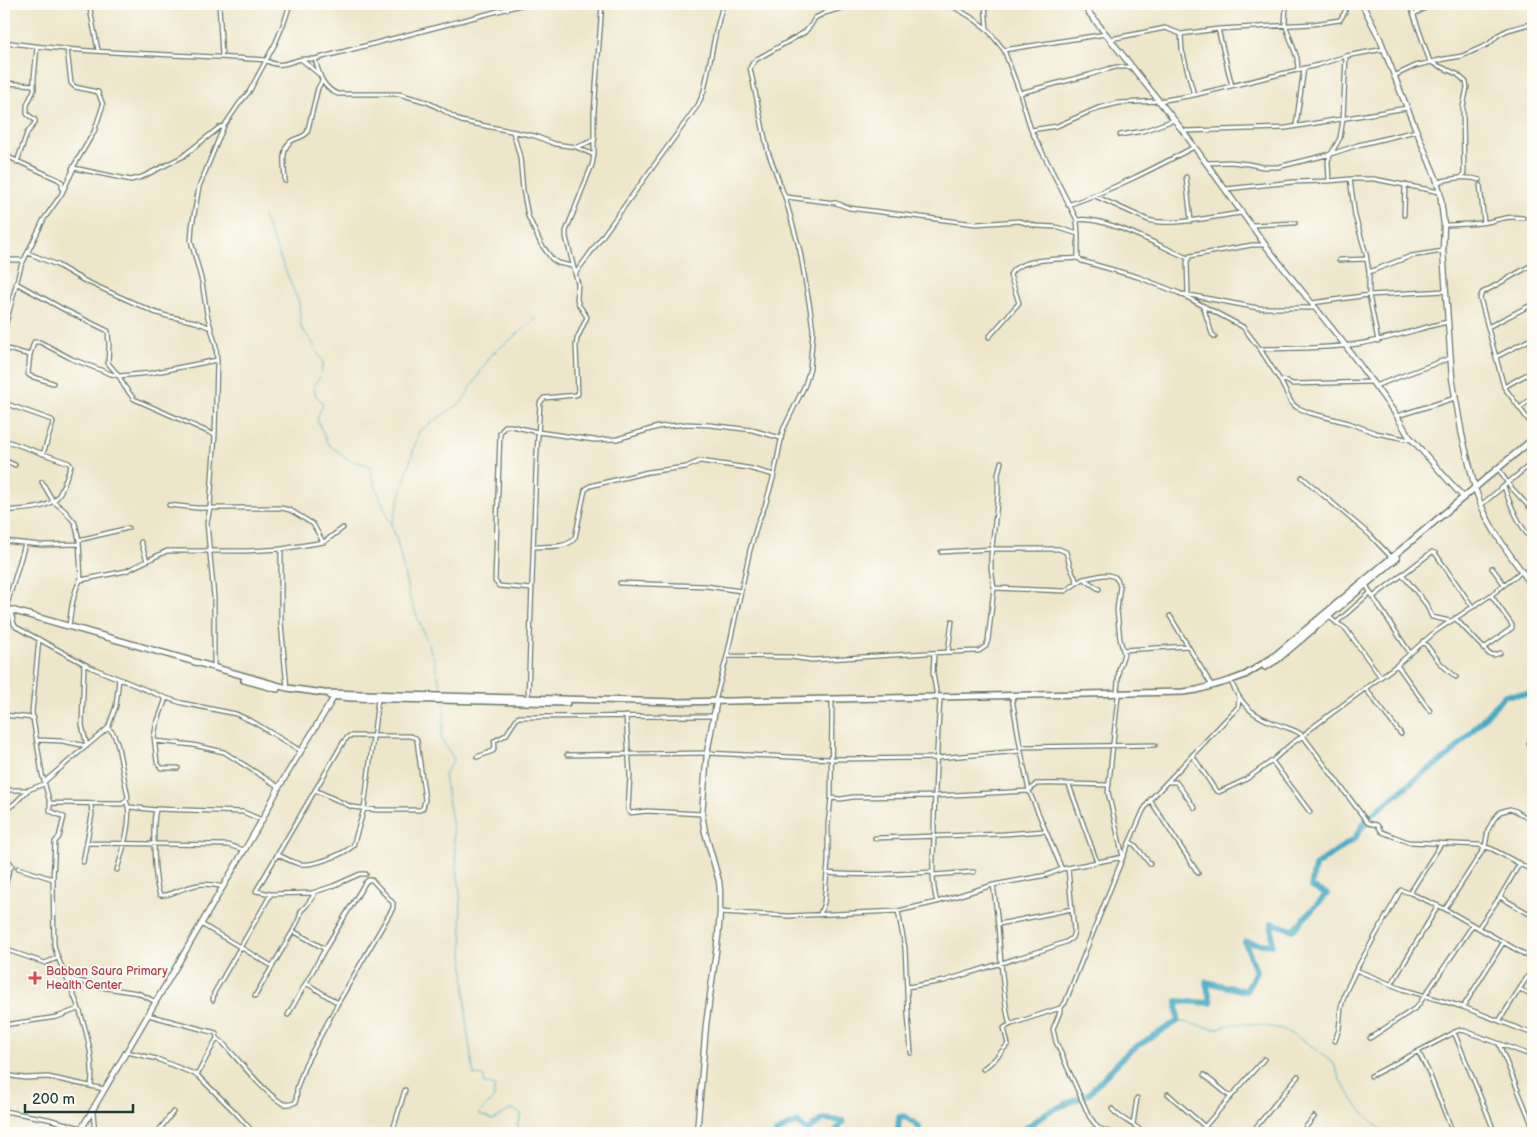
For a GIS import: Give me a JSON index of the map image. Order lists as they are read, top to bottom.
{
  "places": {
    "health": ["Babban Saura Primary Health Center"]
  },
  "scale_bar": "200 m"
}
